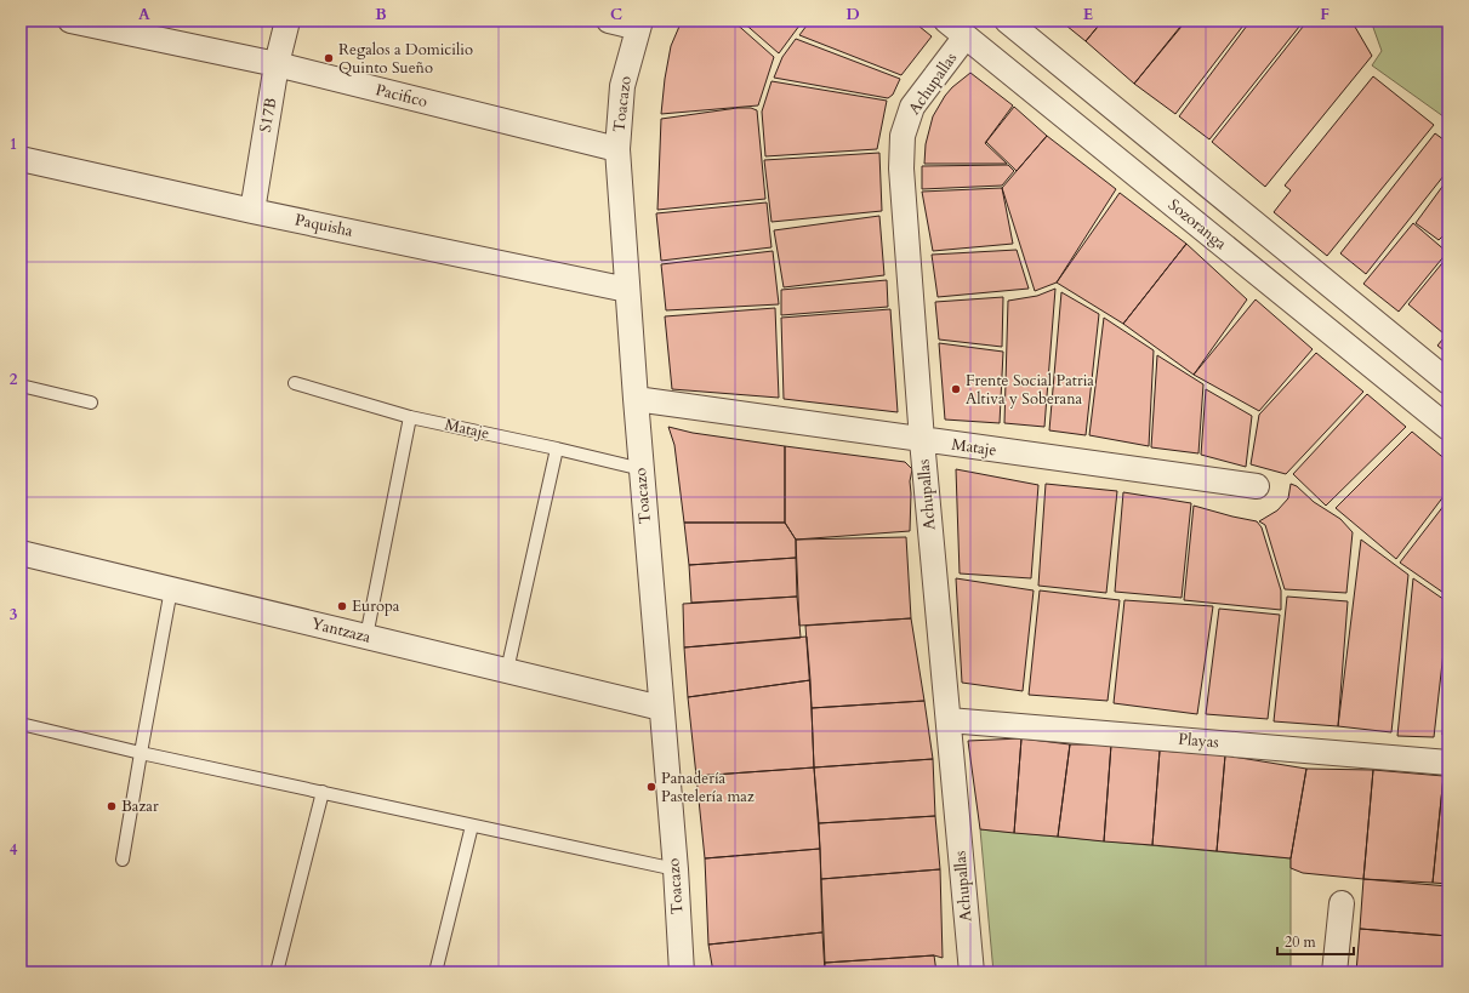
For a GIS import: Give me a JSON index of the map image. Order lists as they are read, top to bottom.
{
  "streets": {
    "street": [
      "Achupallas",
      "Pacifico",
      "Toacazo",
      "S17B",
      "Sozoranga",
      "Paquisha",
      "Mataje",
      "Yantzaza",
      "Playas"
    ]
  },
  "crossings": [
    ["Achupallas", "Sozoranga"],
    ["Achupallas", "Mataje"],
    ["Achupallas", "Playas"],
    ["Pacifico", "Toacazo"],
    ["Pacifico", "S17B"],
    ["Toacazo", "Paquisha"],
    ["Toacazo", "Mataje"],
    ["Toacazo", "Yantzaza"],
    ["S17B", "Paquisha"]
  ],
  "places": [
    "Regalos a Domicilio Quinto Sueño",
    "Frente Social Patria Altiva y Soberana",
    "Europa",
    "Panadería Pastelería maz",
    "Bazar"
  ],
  "scale_bar": "20 m",
  "grid": {
    "columns": [
      "A",
      "B",
      "C",
      "D",
      "E",
      "F"
    ],
    "rows": [
      "1",
      "2",
      "3",
      "4"
    ]
  }
}
